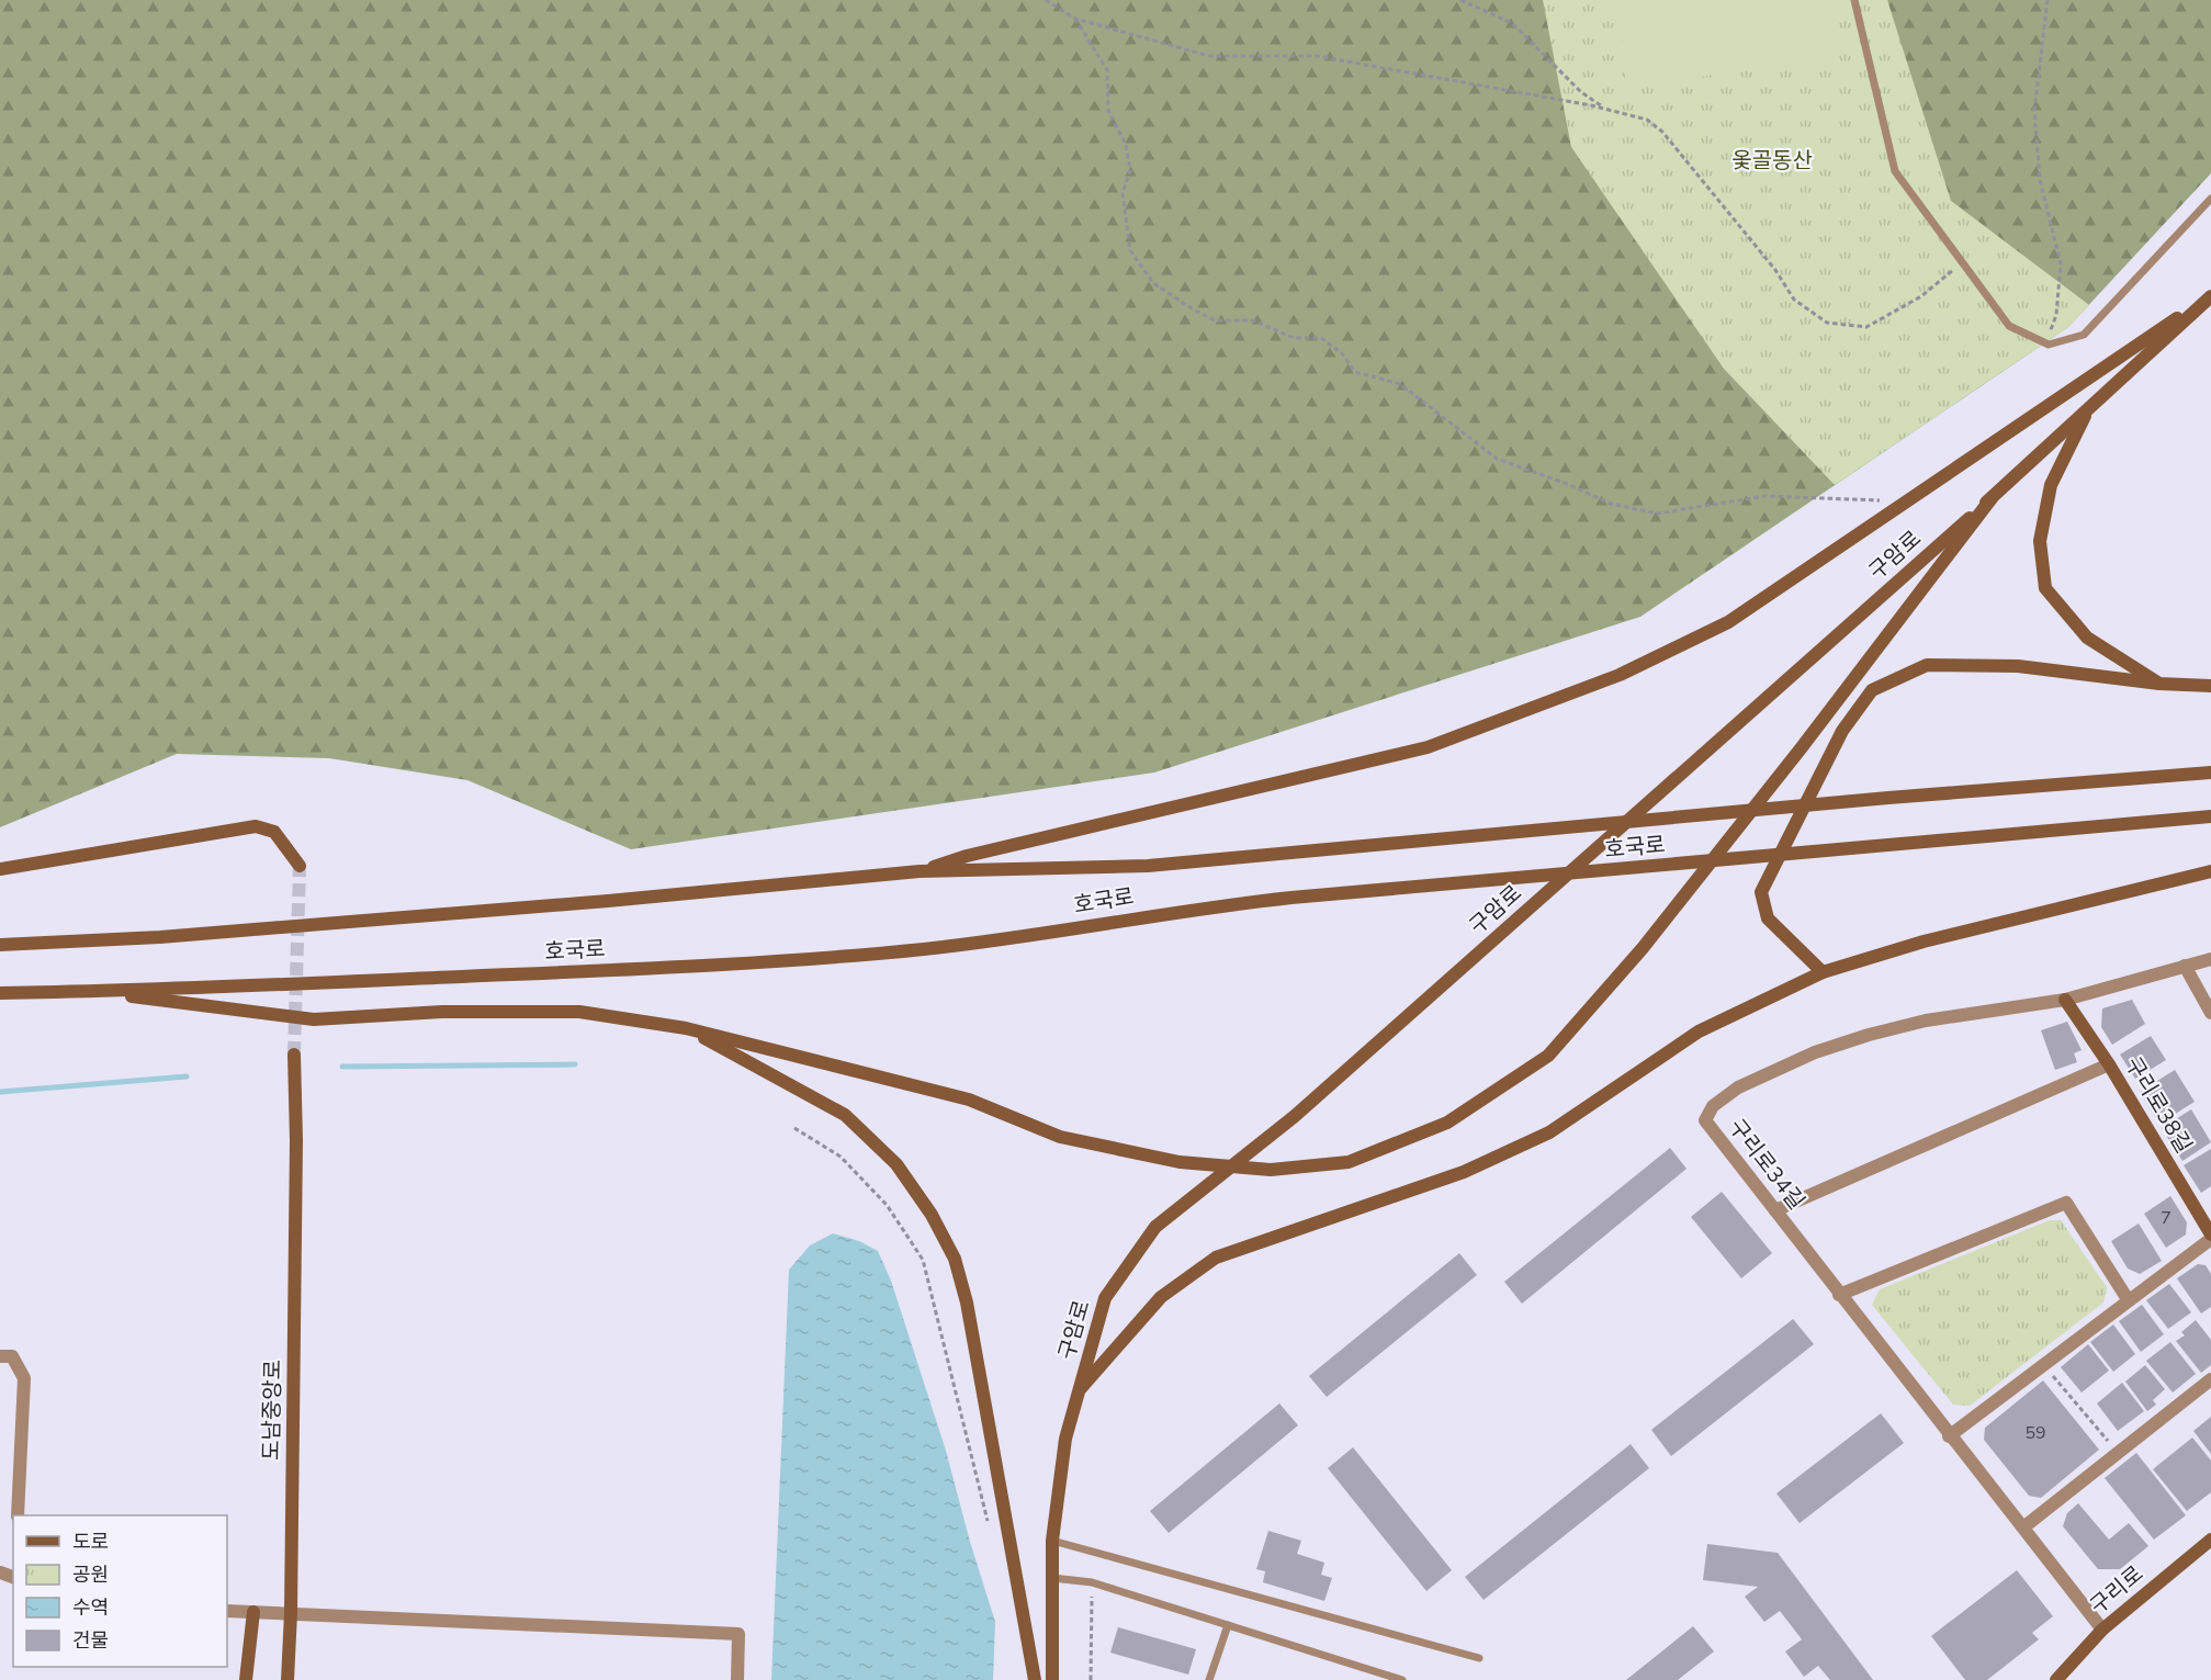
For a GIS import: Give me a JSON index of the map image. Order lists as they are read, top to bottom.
{
  "streets": {
    "main road": [
      "구암로",
      "호국로",
      "구리로38길",
      "도남중앙로",
      "구리로"
    ],
    "street": ["구리로34길"]
  },
  "crossings": [
    ["구리로38길", "구리로34길"],
    ["구리로34길", "구리로"]
  ],
  "parks": ["옻골동산"],
  "house_numbers": ["7", "59"],
  "legend": [
    "도로",
    "공원",
    "수역",
    "건물"
  ]
}
